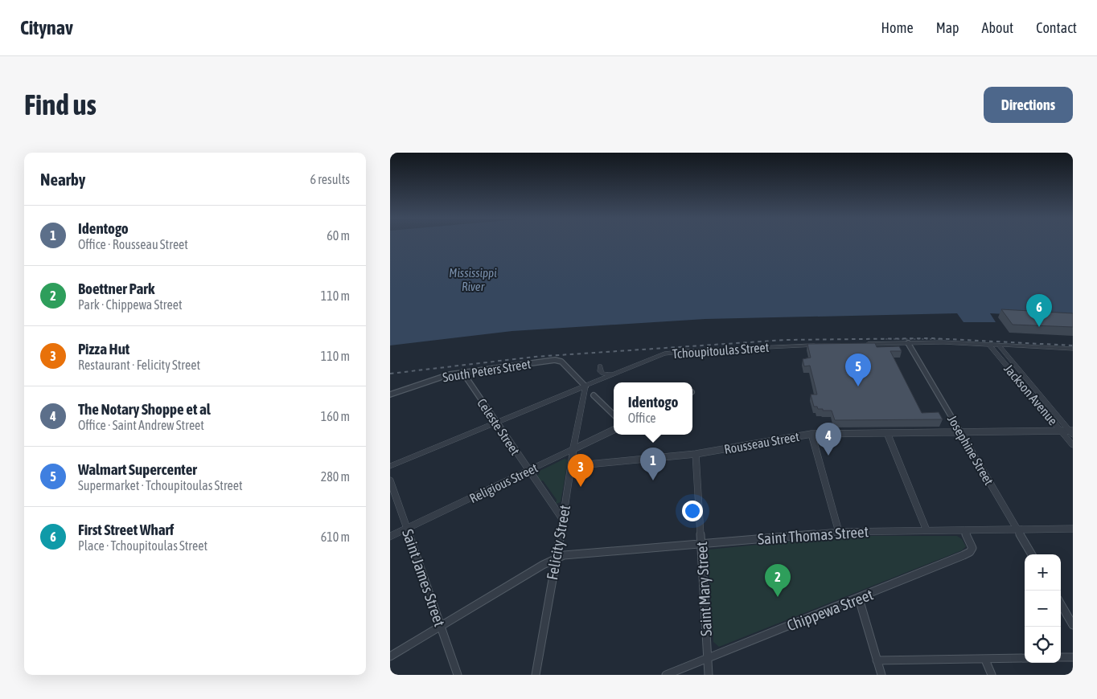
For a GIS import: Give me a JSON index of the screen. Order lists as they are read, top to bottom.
{
  "streets": {
    "street": [
      "Tchoupitoulas Street",
      "South Peters Street",
      "Jackson Avenue",
      "Celeste Street",
      "Rousseau Street",
      "Josephine Street",
      "Religious Street",
      "Saint Thomas Street",
      "Felicity Street",
      "Saint James Street",
      "Saint Mary Street",
      "Chippewa Street"
    ]
  },
  "crossings": [
    ["Tchoupitoulas Street", "South Peters Street"],
    ["Tchoupitoulas Street", "Celeste Street"],
    ["Tchoupitoulas Street", "Felicity Street"],
    ["South Peters Street", "Celeste Street"],
    ["South Peters Street", "Felicity Street"],
    ["Jackson Avenue", "Rousseau Street"],
    ["Celeste Street", "Religious Street"],
    ["Celeste Street", "Felicity Street"],
    ["Rousseau Street", "Josephine Street"],
    ["Rousseau Street", "Felicity Street"],
    ["Rousseau Street", "Saint Mary Street"],
    ["Josephine Street", "Saint Thomas Street"],
    ["Religious Street", "Felicity Street"],
    ["Religious Street", "Saint James Street"],
    ["Saint Thomas Street", "Felicity Street"],
    ["Saint Thomas Street", "Saint James Street"],
    ["Saint Thomas Street", "Saint Mary Street"],
    ["Saint Thomas Street", "Chippewa Street"],
    ["Saint Mary Street", "Chippewa Street"]
  ],
  "water": ["Mississippi River"],
  "page": {
    "header": "Citynav",
    "nav": [
      "Home",
      "Map",
      "About",
      "Contact"
    ],
    "buttons": "Directions",
    "title": "Find us",
    "heading": ["Nearby", "6 results"],
    "list": [
      {
        "mark": "1",
        "name": "Identogo",
        "note": "Office · Rousseau Street",
        "value": "60 m"
      },
      {
        "mark": "2",
        "name": "Boettner Park",
        "note": "Park · Chippewa Street",
        "value": "110 m"
      },
      {
        "mark": "3",
        "name": "Pizza Hut",
        "note": "Restaurant · Felicity Street",
        "value": "110 m"
      },
      {
        "mark": "4",
        "name": "The Notary Shoppe et al",
        "note": "Office · Saint Andrew Street",
        "value": "160 m"
      },
      {
        "mark": "5",
        "name": "Walmart Supercenter",
        "note": "Supermarket · Tchoupitoulas Street",
        "value": "280 m"
      },
      {
        "mark": "6",
        "name": "First Street Wharf",
        "note": "Place · Tchoupitoulas Street",
        "value": "610 m"
      }
    ],
    "pins": [
      "6",
      "5",
      "4",
      "1",
      "3",
      "2"
    ],
    "popup": ["Identogo", "Office"],
    "map_buttons": ["+", "−"]
  }
}
